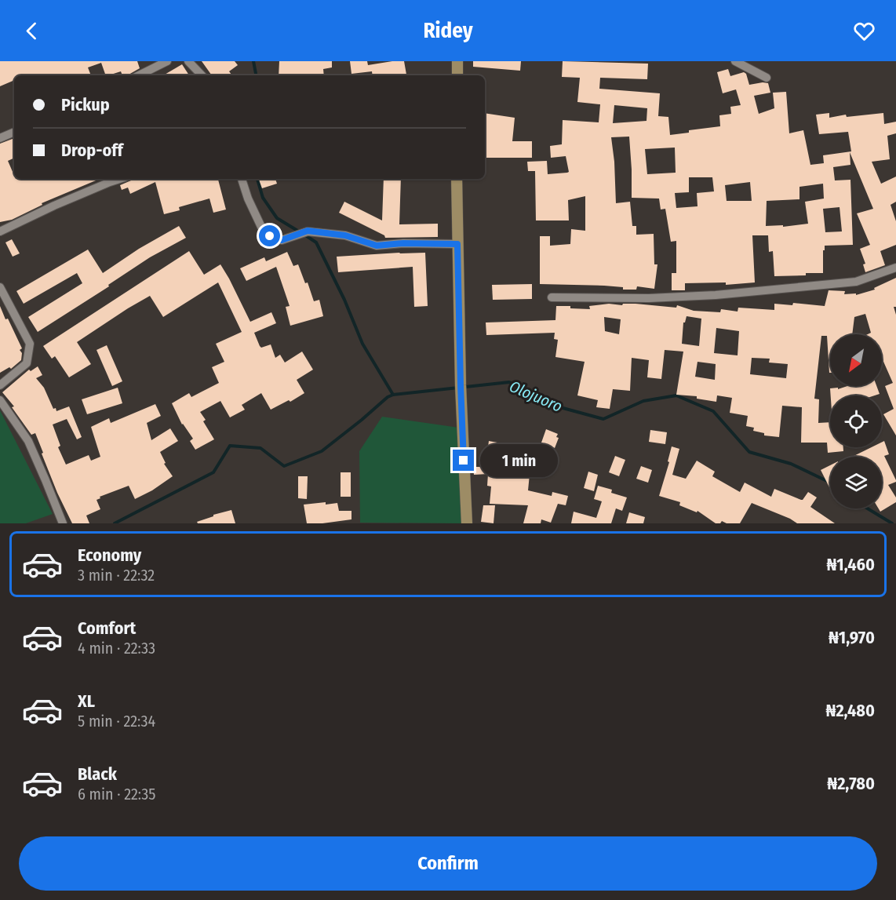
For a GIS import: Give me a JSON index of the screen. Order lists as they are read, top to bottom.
{
  "water": ["Olojuoro"],
  "north": "bottom left",
  "page": {
    "header": "Ridey",
    "banner": ["Pickup", "Drop-off"],
    "bubble": "1 min",
    "list": [
      {
        "name": "Economy",
        "note": "3 min · 22:32",
        "value": "₦1,460"
      },
      {
        "name": "Comfort",
        "note": "4 min · 22:33",
        "value": "₦1,970"
      },
      {
        "name": "XL",
        "note": "5 min · 22:34",
        "value": "₦2,480"
      },
      {
        "name": "Black",
        "note": "6 min · 22:35",
        "value": "₦2,780"
      }
    ],
    "buttons": "Confirm"
  }
}
